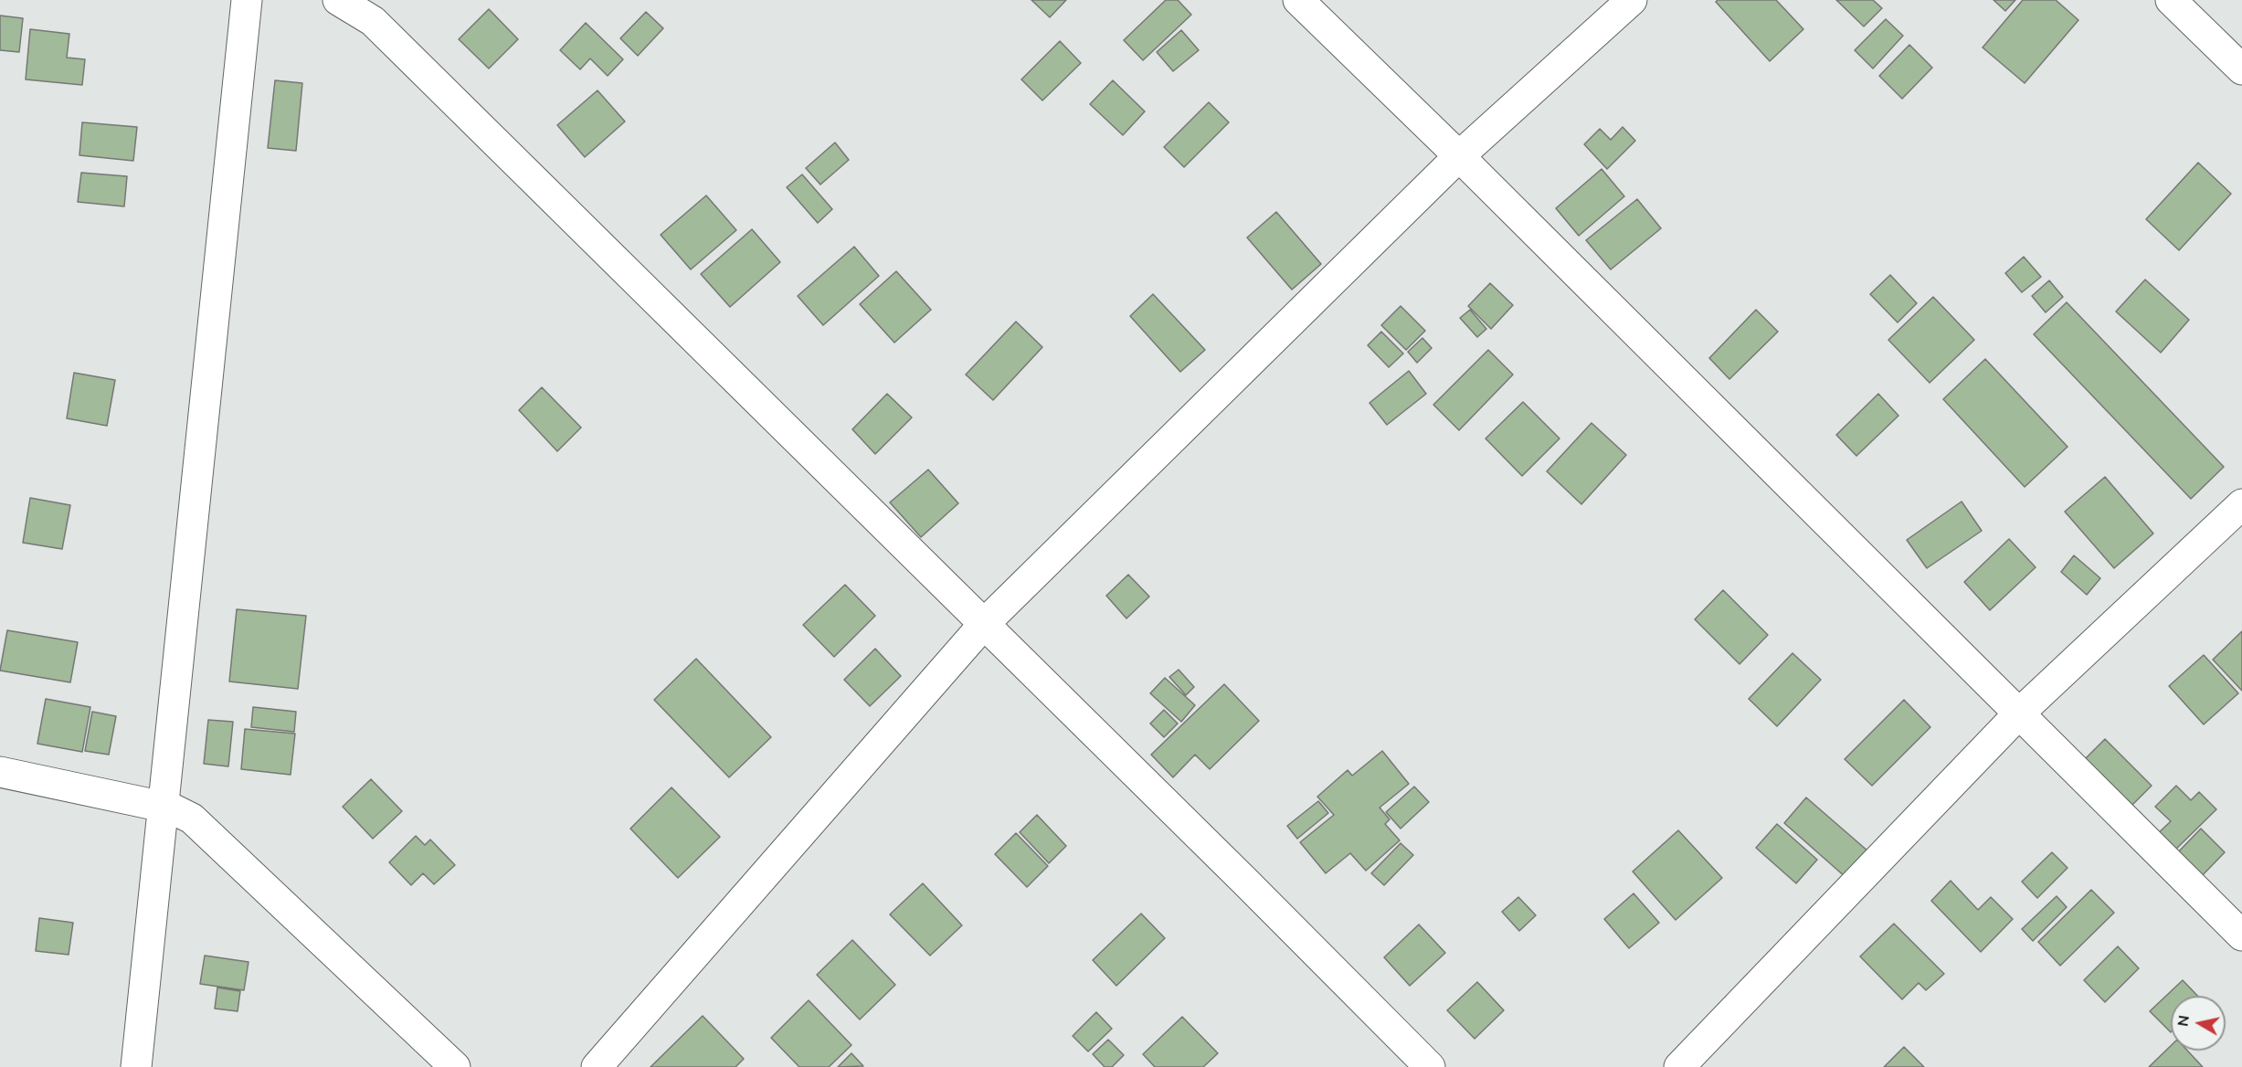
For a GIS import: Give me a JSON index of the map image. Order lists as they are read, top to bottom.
{
  "north": "left"
}
